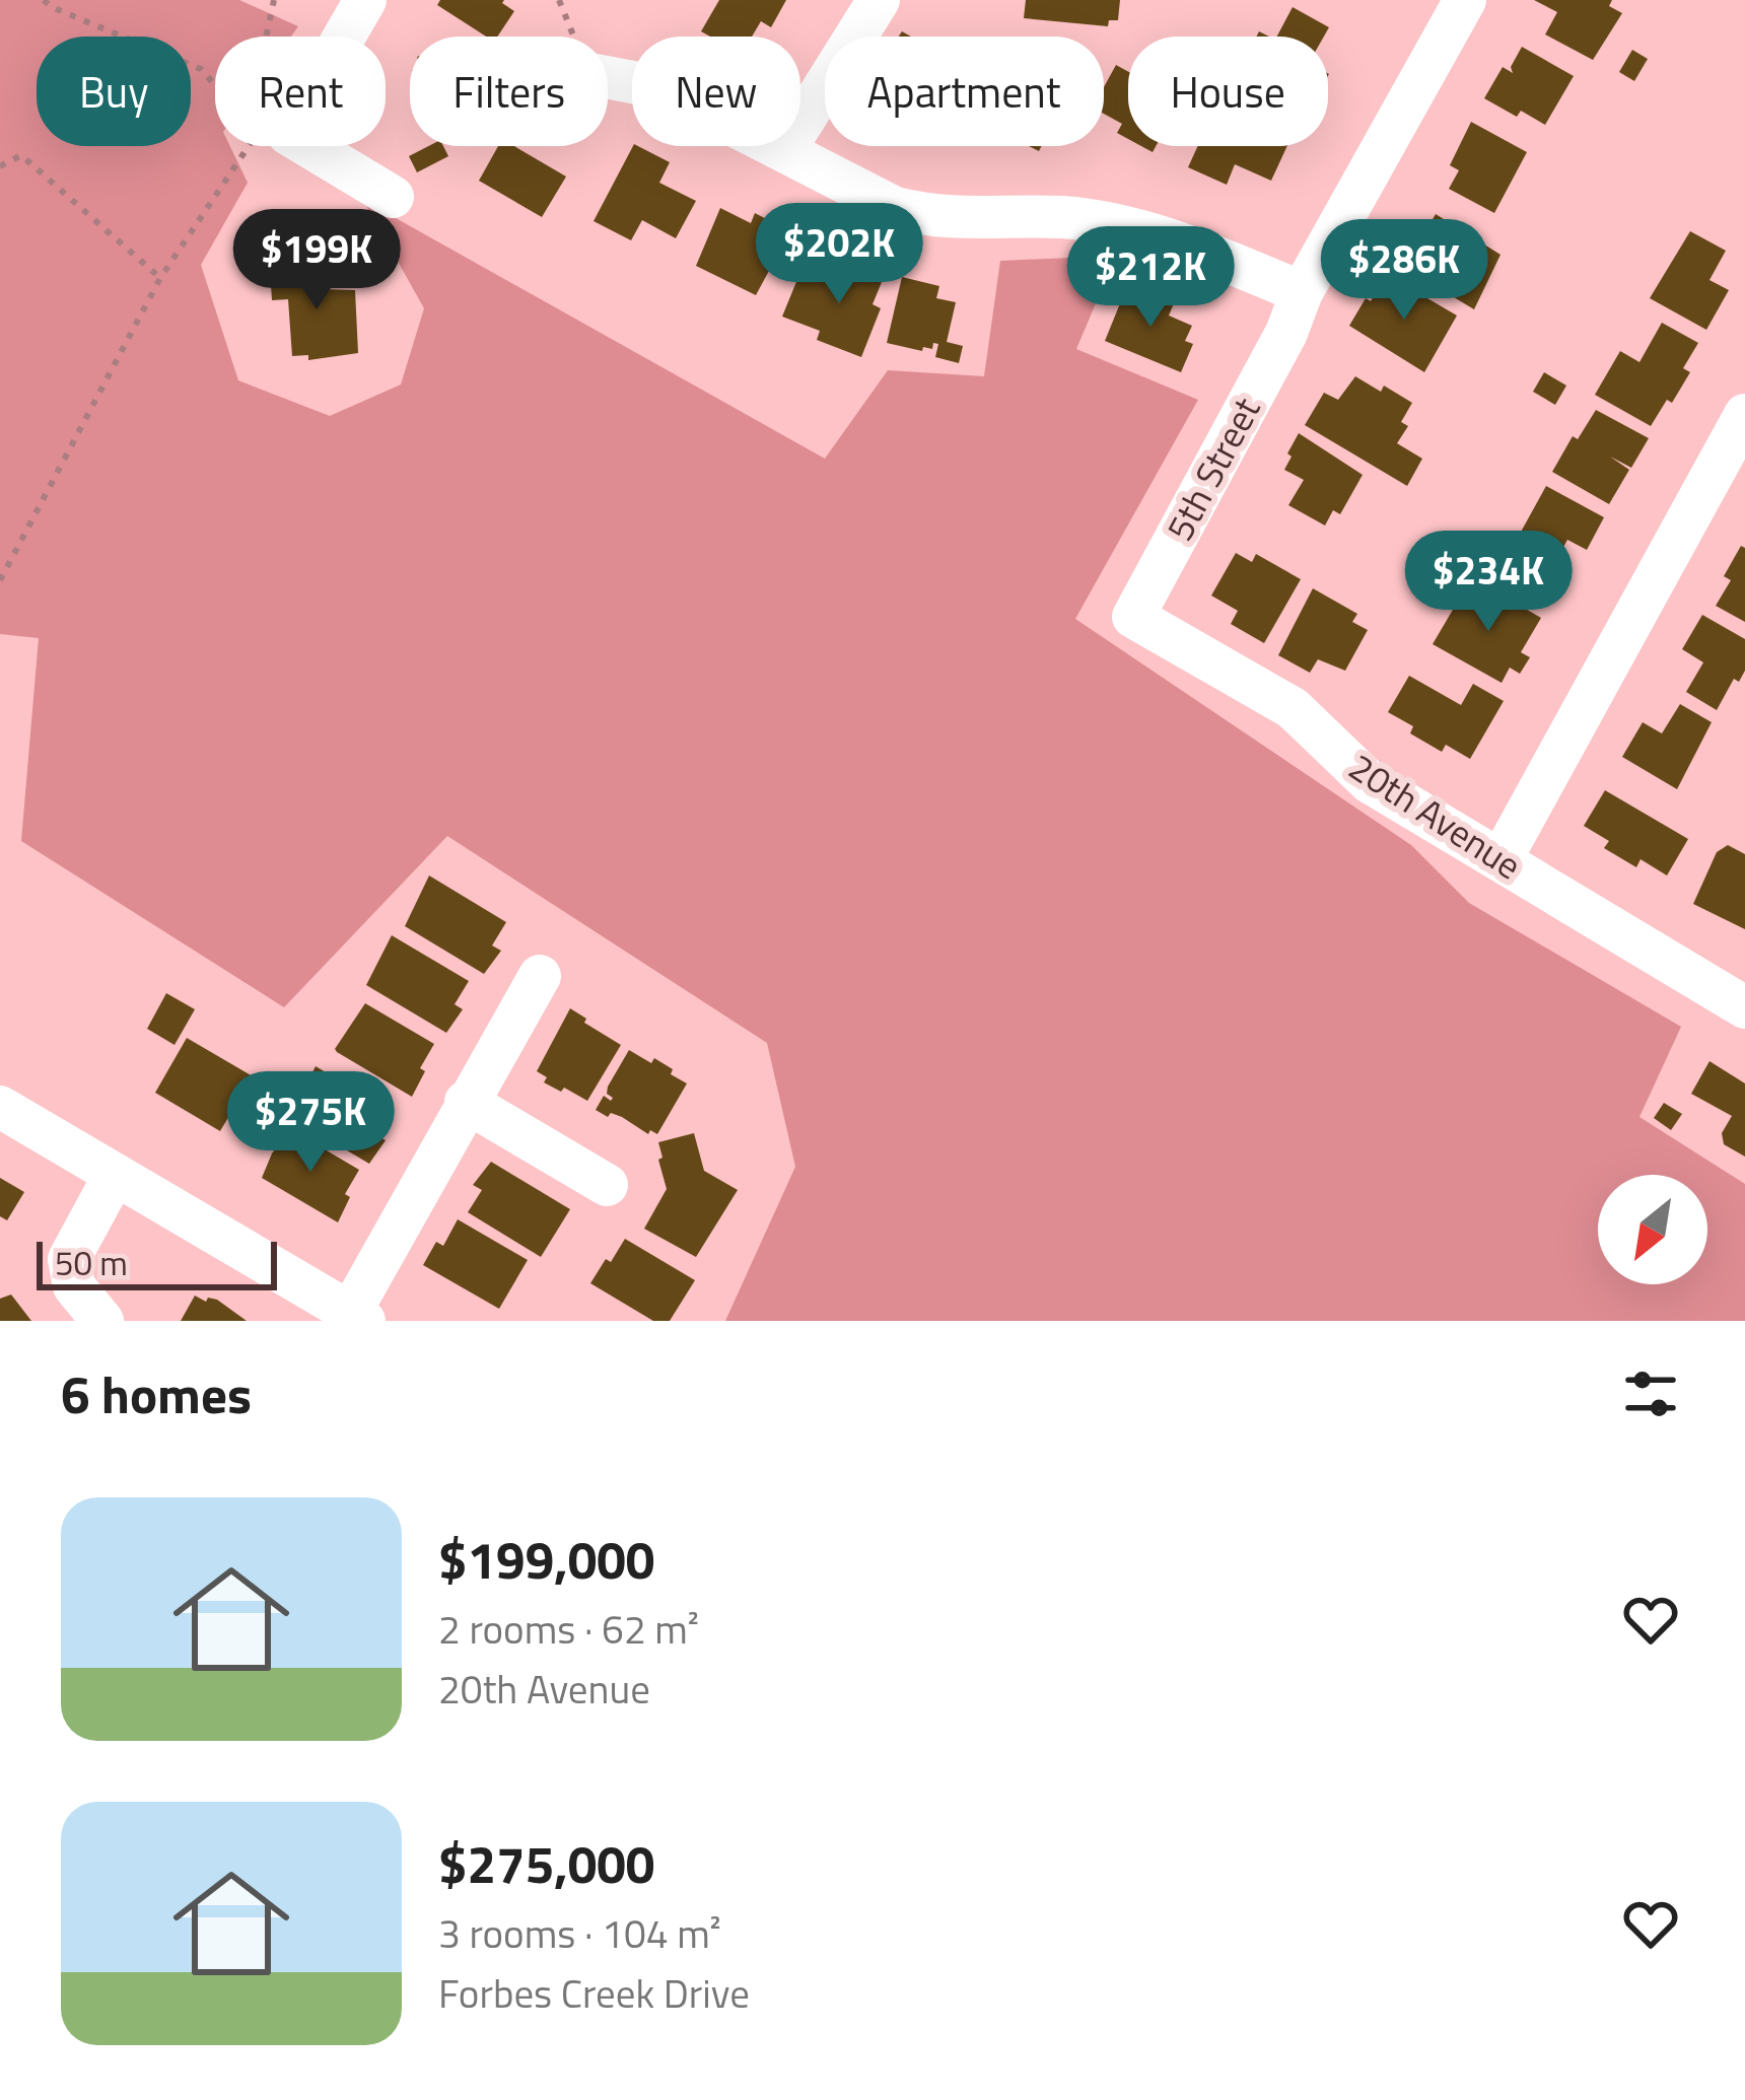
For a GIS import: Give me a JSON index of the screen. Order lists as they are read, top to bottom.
{
  "streets": {
    "street": ["5th Street", "20th Avenue"]
  },
  "crossings": [
    ["5th Street", "20th Avenue"]
  ],
  "scale_bar": "50 m",
  "north": "bottom left",
  "page": {
    "chip": [
      "Buy",
      "Rent",
      "Filters",
      "New",
      "Apartment",
      "House"
    ],
    "price": [
      "$202K",
      "$199K",
      "$286K",
      "$212K",
      "$234K",
      "$275K"
    ],
    "scale": "50 m",
    "heading": "6 homes",
    "list": [
      {
        "name": "$199,000",
        "note": "2 rooms · 62 m² · 20th Avenue"
      },
      {
        "name": "$275,000",
        "note": "3 rooms · 104 m² · Forbes Creek Drive"
      }
    ]
  }
}
